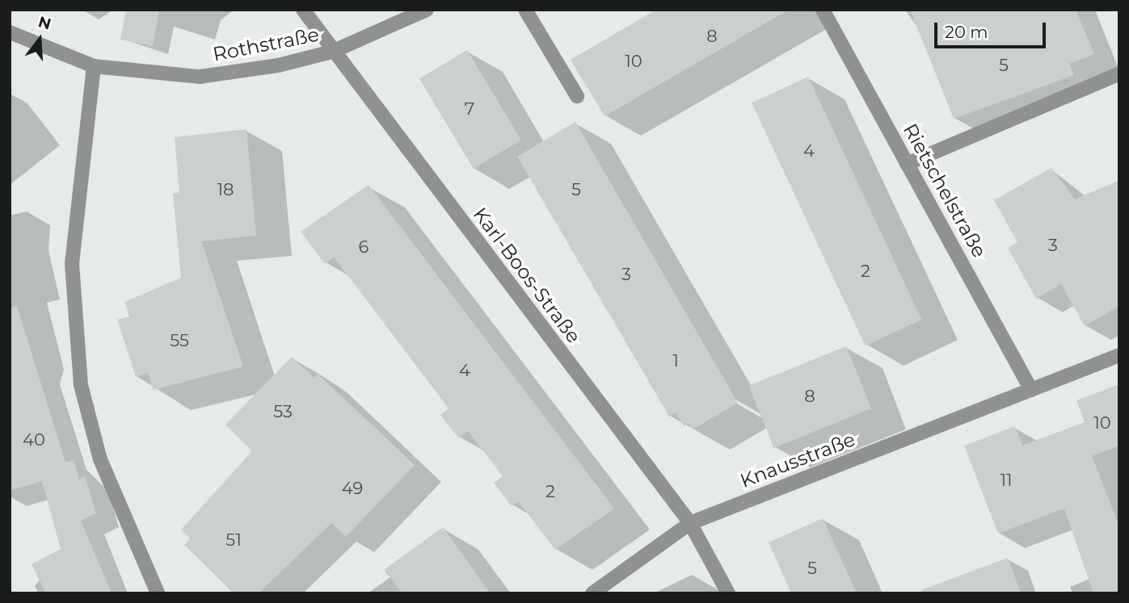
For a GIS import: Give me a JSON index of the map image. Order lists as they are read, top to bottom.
{
  "streets": {
    "street": [
      "Rothstraße",
      "Rietschelstraße",
      "Karl-Boos-Straße",
      "Knausstraße"
    ]
  },
  "crossings": [
    ["Rothstraße", "Karl-Boos-Straße"],
    ["Rietschelstraße", "Knausstraße"],
    ["Karl-Boos-Straße", "Knausstraße"]
  ],
  "house_numbers": [
    "8",
    "10",
    "5",
    "7",
    "4",
    "18",
    "5",
    "3",
    "6",
    "2",
    "3",
    "55",
    "1",
    "4",
    "8",
    "53",
    "10",
    "40",
    "11",
    "49",
    "2",
    "51",
    "5"
  ],
  "scale_bar": "20 m",
  "north": "top"
}
